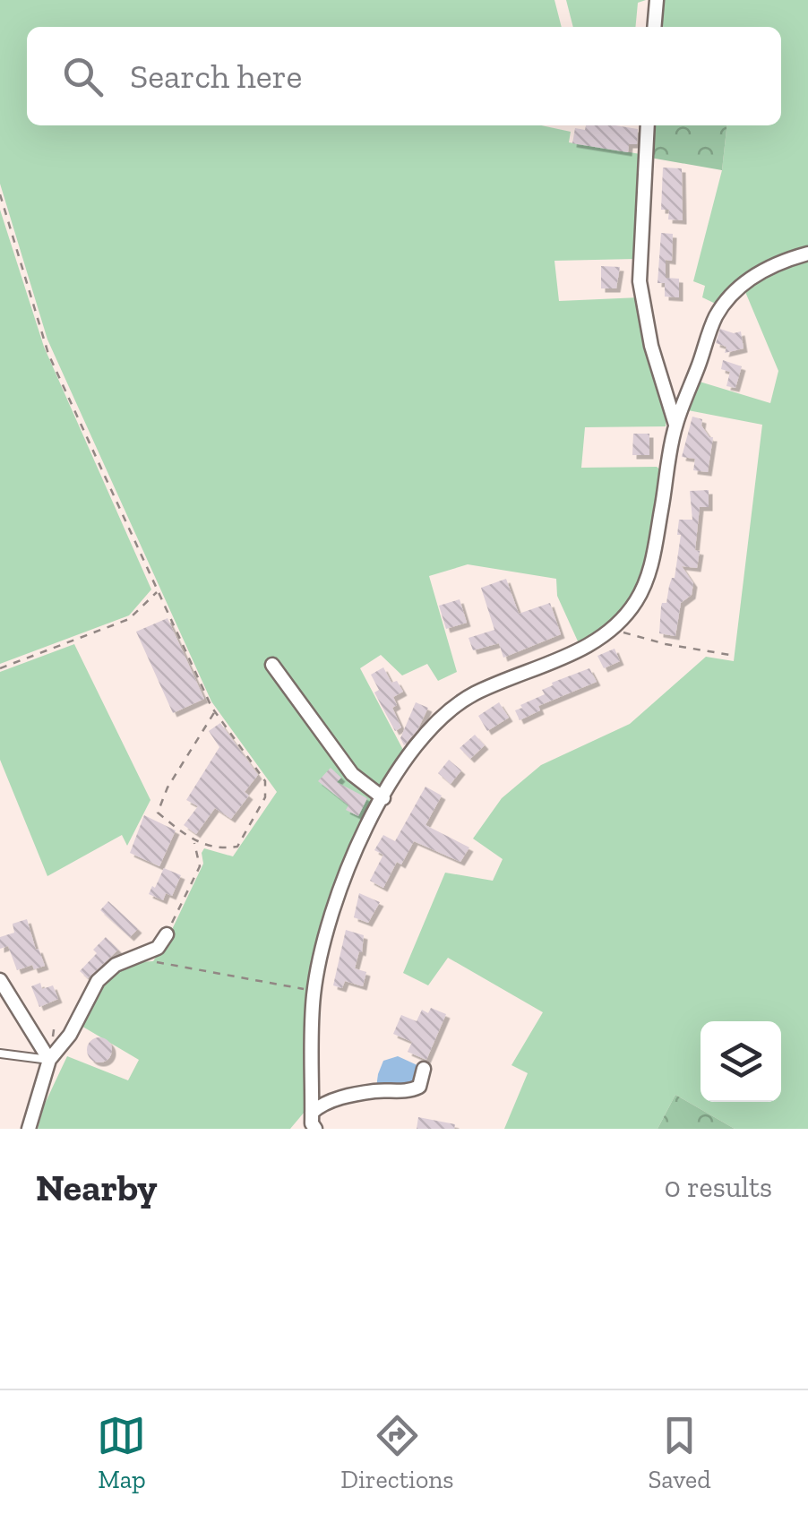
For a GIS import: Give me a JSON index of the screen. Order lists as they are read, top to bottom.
{
  "page": {
    "search": "Search here",
    "heading": ["Nearby", "0 results"],
    "nav": ["Map", "Directions", "Saved"]
  }
}
